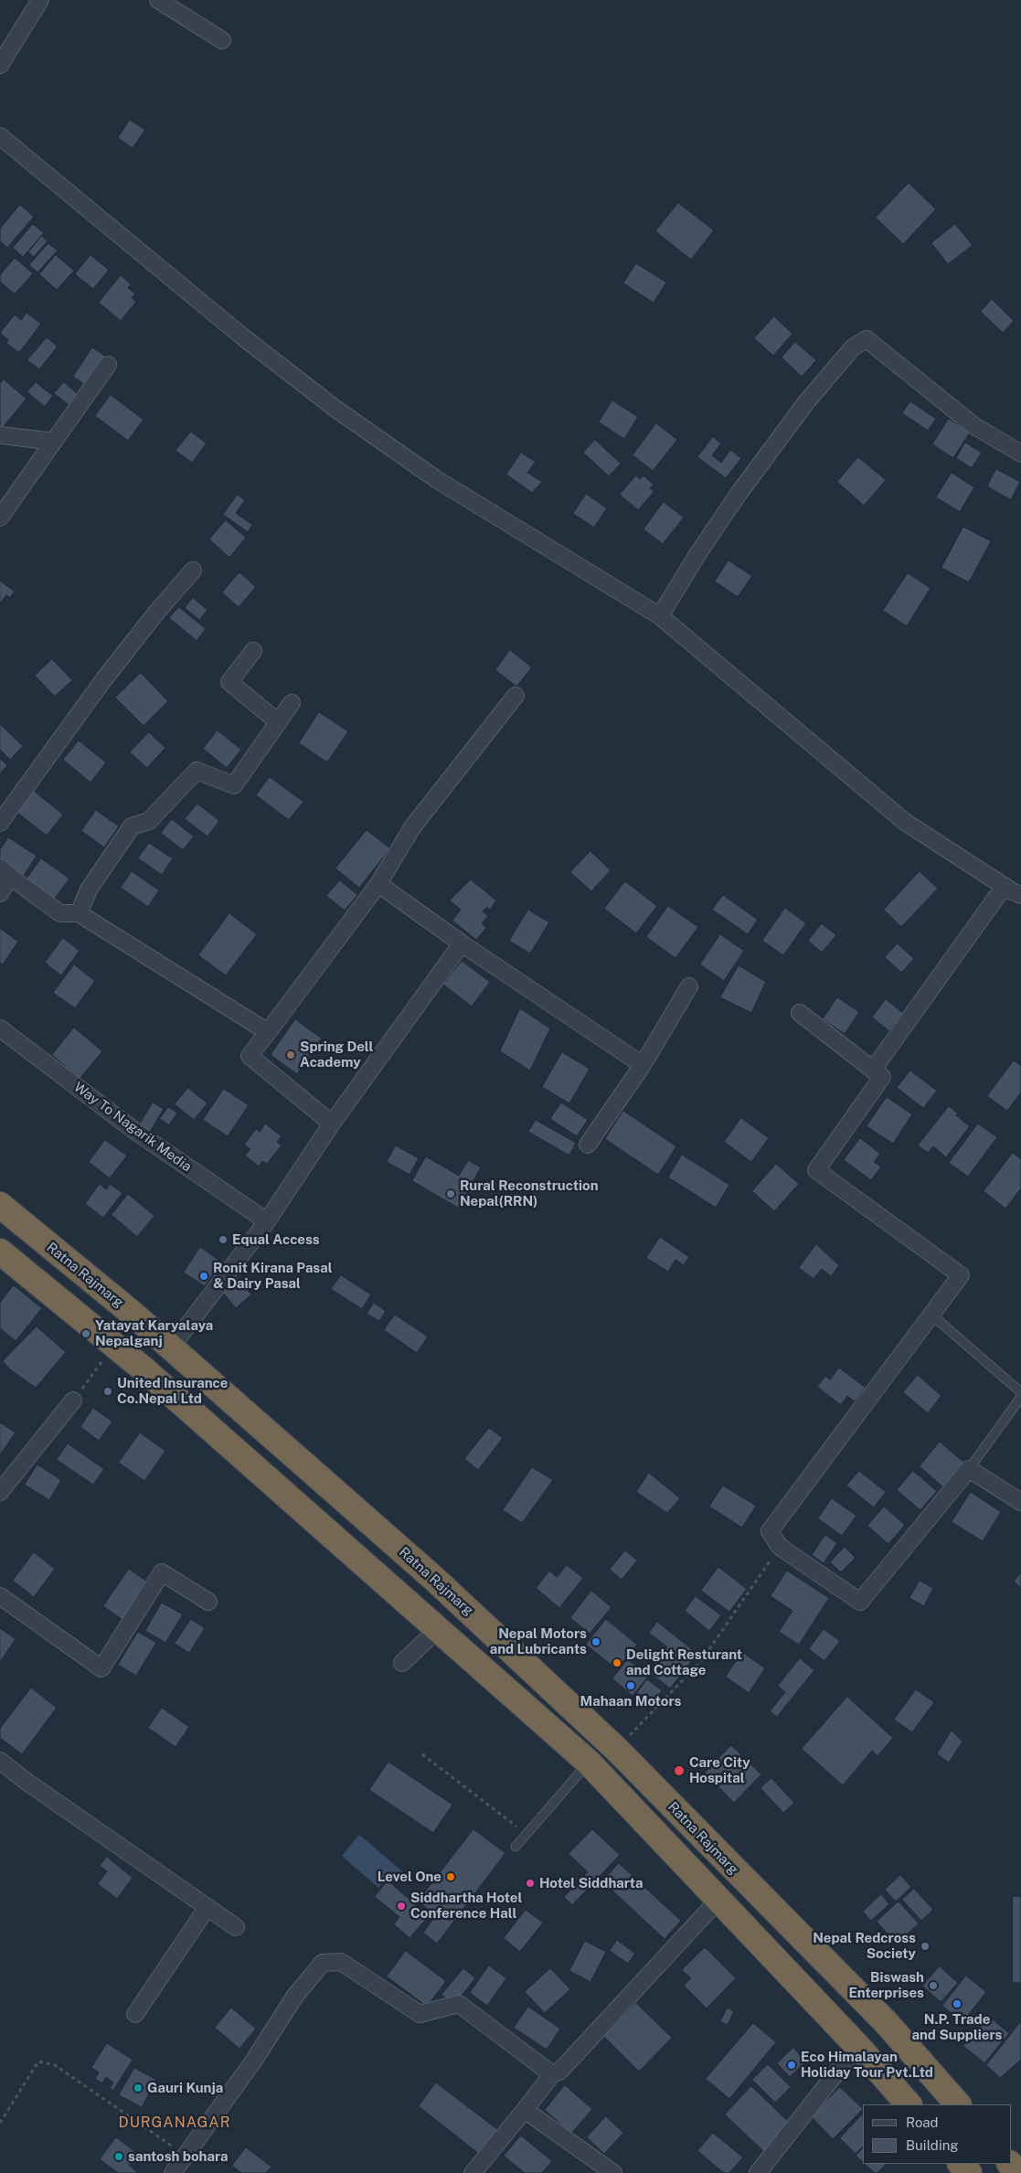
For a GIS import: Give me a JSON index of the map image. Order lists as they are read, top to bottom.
{
  "streets": {
    "highway": ["Ratna Rajmarg"],
    "street": ["Way To Nagarik Media"]
  },
  "districts": ["DURGANAGAR"],
  "places": [
    "Spring Dell Academy",
    "Rural Reconstruction Nepal(RRN)",
    "Equal Access",
    "Ronit Kirana Pasal & Dairy Pasal",
    "Yatayat Karyalaya Nepalganj",
    "United Insurance Co.Nepal Ltd",
    "Nepal Motors and Lubricants",
    "Delight Resturant and Cottage",
    "Mahaan Motors",
    "Care City Hospital",
    "Level One",
    "Hotel Siddharta",
    "Siddhartha Hotel Conference Hall",
    "Nepal Redcross Society",
    "Biswash Enterprises",
    "N.P. Trade and Suppliers",
    "Eco Himalayan Holiday Tour Pvt.Ltd",
    "Gauri Kunja",
    "santosh bohara"
  ],
  "legend": ["Road", "Building"]
}
